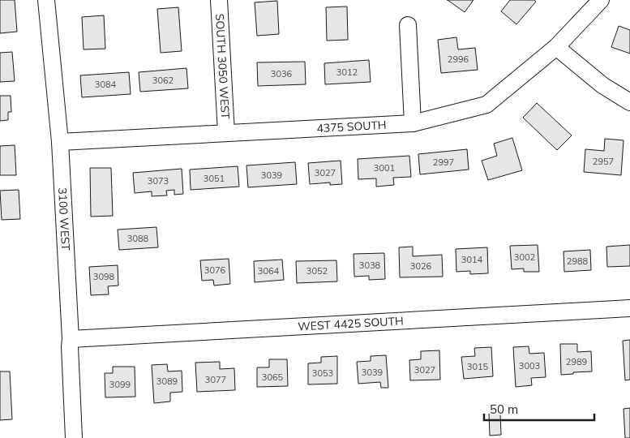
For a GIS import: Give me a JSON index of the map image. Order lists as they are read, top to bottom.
{
  "streets": {
    "street": [
      "SOUTH 3050 WEST",
      "4375 SOUTH",
      "3100 WEST",
      "WEST 4425 SOUTH"
    ]
  },
  "crossings": [
    ["SOUTH 3050 WEST", "4375 SOUTH"],
    ["4375 SOUTH", "3100 WEST"],
    ["3100 WEST", "WEST 4425 SOUTH"]
  ],
  "house_numbers": [
    "2996",
    "3012",
    "3036",
    "3062",
    "3084",
    "2957",
    "2997",
    "3001",
    "3027",
    "3039",
    "3051",
    "3073",
    "3088",
    "3002",
    "3014",
    "2988",
    "3038",
    "3026",
    "3076",
    "3064",
    "3052",
    "3098",
    "2989",
    "3003",
    "3015",
    "3027",
    "3039",
    "3053",
    "3065",
    "3077",
    "3089",
    "3099"
  ],
  "scale_bar": "50 m"
}
